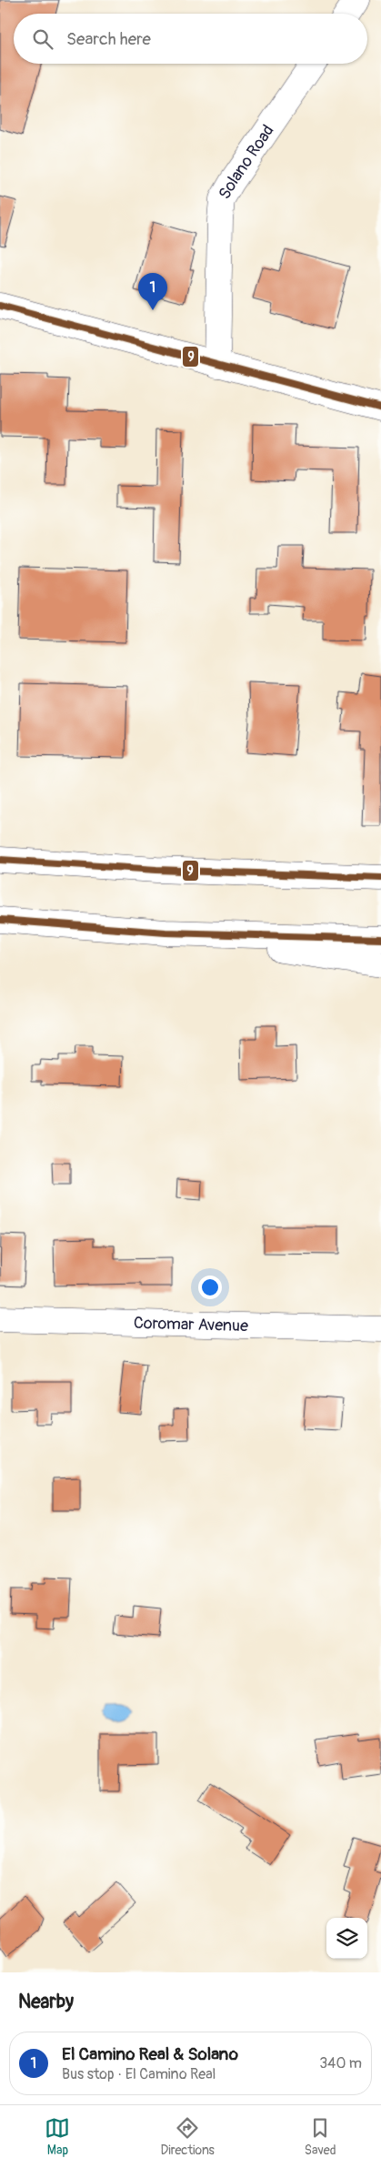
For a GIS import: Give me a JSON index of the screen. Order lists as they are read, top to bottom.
{
  "streets": {
    "main road": ["Solano Road", "Coromar Avenue"]
  },
  "lines": ["transit line 9"],
  "page": {
    "search": "Search here",
    "pins": "1",
    "heading": "Nearby",
    "list": [
      {
        "mark": "1",
        "name": "El Camino Real & Solano",
        "note": "Bus stop · El Camino Real",
        "value": "340 m"
      }
    ],
    "nav": ["Map", "Directions", "Saved"]
  }
}
